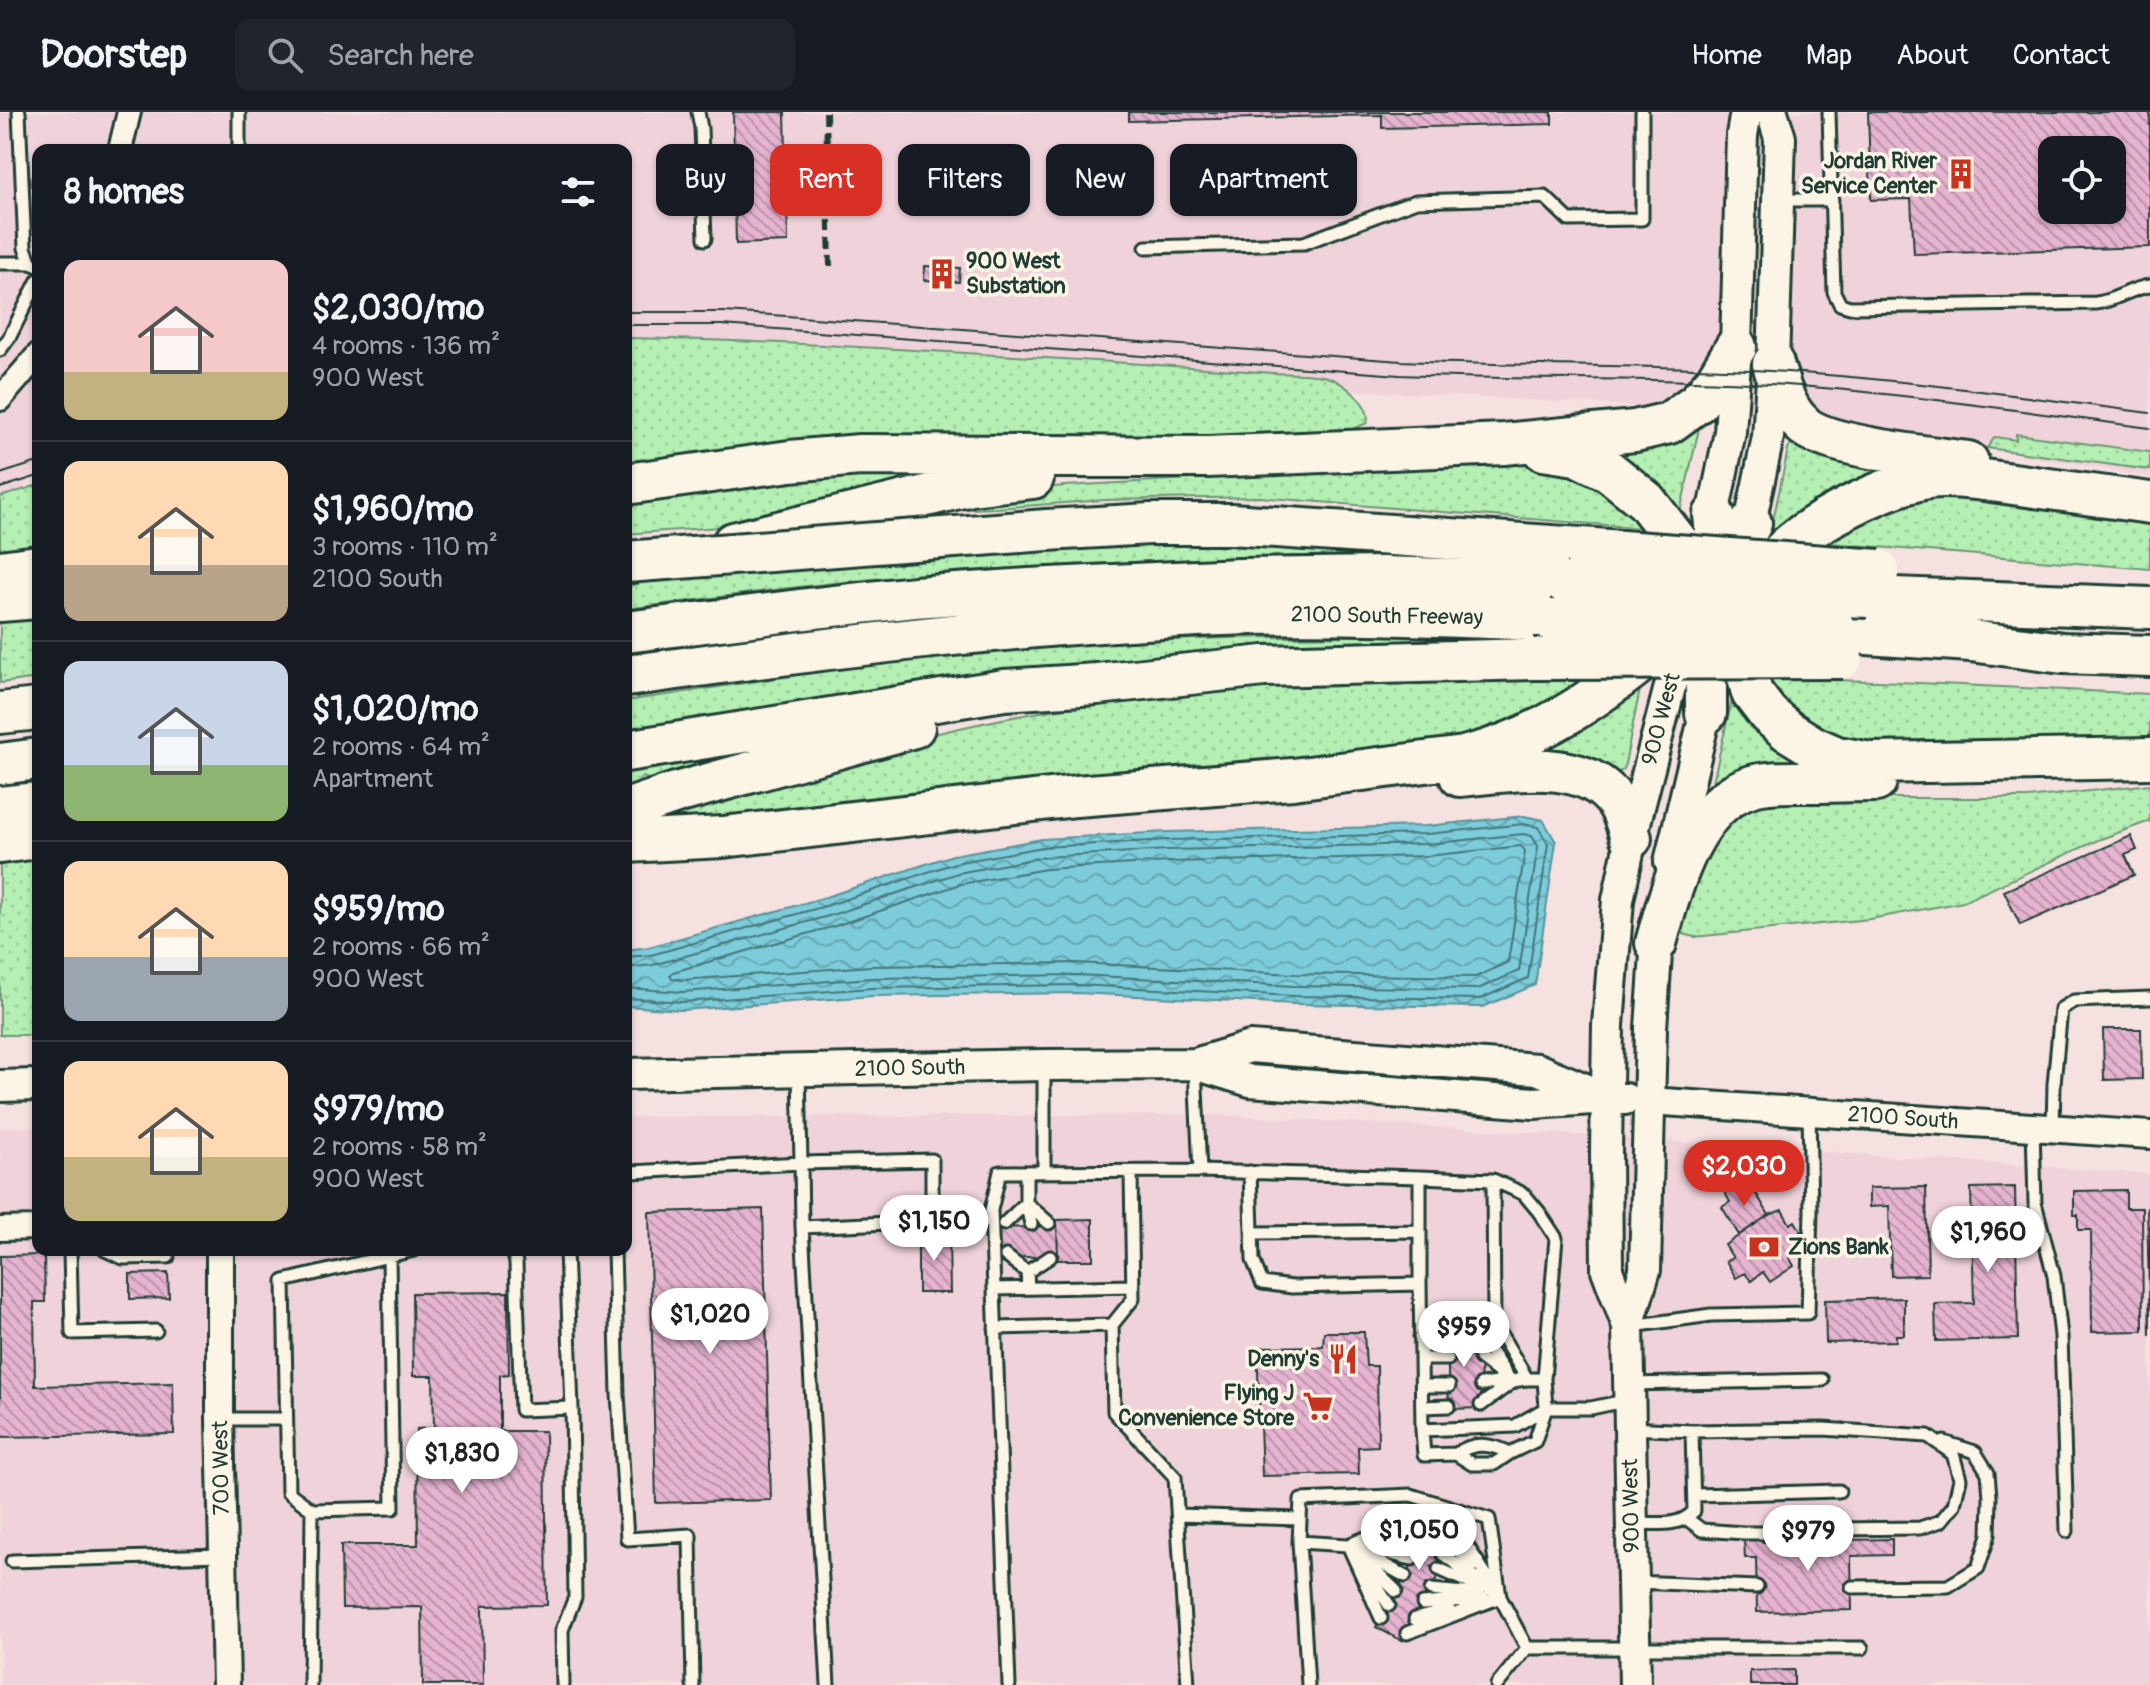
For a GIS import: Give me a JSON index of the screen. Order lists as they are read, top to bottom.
{
  "streets": {
    "highway": ["2100 South Freeway"],
    "main road": ["900 West", "2100 South"],
    "street": ["700 West"]
  },
  "crossings": [
    ["900 West", "2100 South"]
  ],
  "places": {
    "building": ["Jordan River Service Center", "900 West Substation"],
    "bank": ["Zions Bank"],
    "restaurant": ["Denny's"],
    "supermarket": ["Flying J Convenience Store"]
  },
  "page": {
    "header": "Doorstep",
    "search": "Search here",
    "nav": [
      "Home",
      "Map",
      "About",
      "Contact"
    ],
    "chip": [
      "Buy",
      "Rent",
      "Filters",
      "New",
      "Apartment"
    ],
    "heading": "8 homes",
    "list": [
      {
        "name": "$2,030/mo",
        "note": "4 rooms · 136 m² · 900 West"
      },
      {
        "name": "$1,960/mo",
        "note": "3 rooms · 110 m² · 2100 South"
      },
      {
        "name": "$1,020/mo",
        "note": "2 rooms · 64 m² · Apartment"
      },
      {
        "name": "$959/mo",
        "note": "2 rooms · 66 m² · 900 West"
      },
      {
        "name": "$979/mo",
        "note": "2 rooms · 58 m² · 900 West"
      }
    ],
    "price": [
      "$2,030",
      "$1,150",
      "$1,960",
      "$1,020",
      "$959",
      "$1,830",
      "$1,050",
      "$979"
    ]
  }
}
